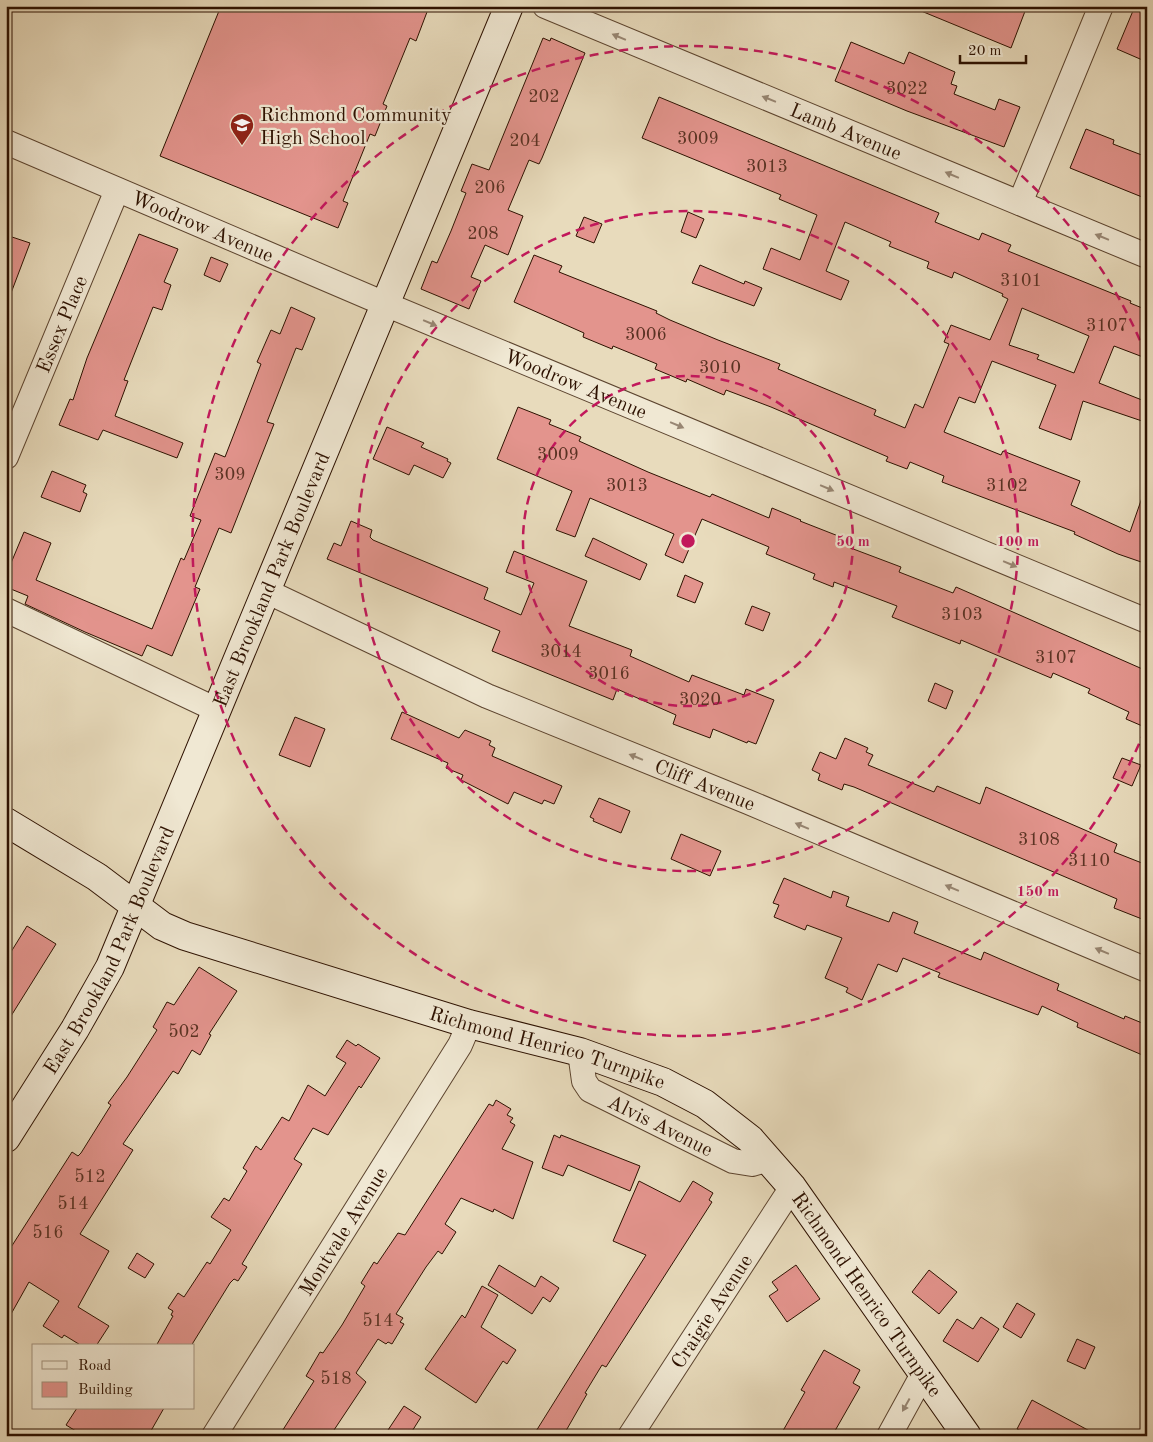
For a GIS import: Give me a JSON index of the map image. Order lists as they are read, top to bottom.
{
  "streets": {
    "main road": ["East Brookland Park Boulevard", "Richmond Henrico Turnpike"],
    "street": [
      "Lamb Avenue",
      "Woodrow Avenue",
      "Essex Place",
      "Cliff Avenue",
      "Alvis Avenue",
      "Montvale Avenue",
      "Craigie Avenue"
    ]
  },
  "crossings": [
    ["Woodrow Avenue", "Essex Place"],
    ["Woodrow Avenue", "East Brookland Park Boulevard"],
    ["East Brookland Park Boulevard", "Cliff Avenue"],
    ["East Brookland Park Boulevard", "Richmond Henrico Turnpike"],
    ["Richmond Henrico Turnpike", "Alvis Avenue"],
    ["Richmond Henrico Turnpike", "Montvale Avenue"],
    ["Richmond Henrico Turnpike", "Craigie Avenue"]
  ],
  "one_way": ["Lamb Avenue", "Woodrow Avenue", "Cliff Avenue"],
  "places": {
    "school or university": ["Richmond Community High School"]
  },
  "house_numbers": [
    "3022",
    "202",
    "3009",
    "204",
    "3013",
    "206",
    "208",
    "3101",
    "3107",
    "3006",
    "3010",
    "3009",
    "309",
    "3013",
    "3102",
    "3103",
    "3014",
    "3107",
    "3016",
    "3020",
    "3108",
    "3110",
    "502",
    "512",
    "514",
    "516",
    "514",
    "518"
  ],
  "legend": ["Road", "Building"],
  "scale_bar": "20 m",
  "rings": ["50 m", "100 m", "150 m"]
}
